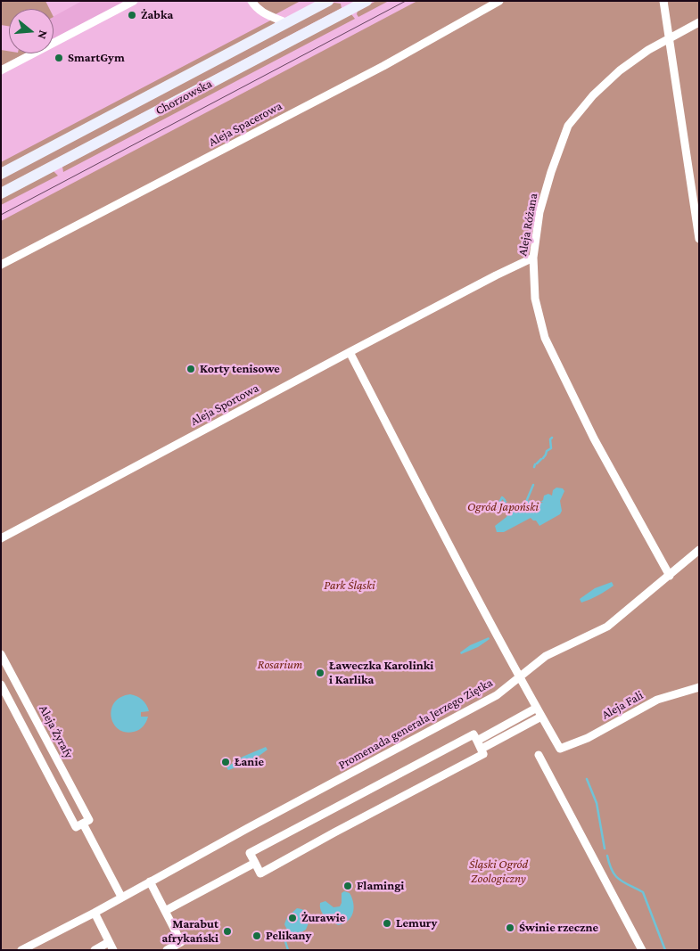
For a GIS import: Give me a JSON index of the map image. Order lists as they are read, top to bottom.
{
  "streets": {
    "main road": ["Chorzowska"],
    "street": [
      "Aleja Spacerowa",
      "Aleja Różana",
      "Aleja Sportowa",
      "Aleja Fali",
      "Promenada generała Jerzego Ziętka",
      "Aleja Żyrafy"
    ]
  },
  "crossings": [
    ["Aleja Różana", "Aleja Sportowa"],
    ["Aleja Różana", "Promenada generała Jerzego Ziętka"]
  ],
  "parks": [
    "Ogród Japoński",
    "Park Śląski",
    "Rosarium",
    "Śląski Ogród Zoologiczny"
  ],
  "places": [
    "Żabka",
    "SmartGym",
    "Korty tenisowe",
    "Ławeczka Karolinki i Karlika",
    "Łanie",
    "Flamingi",
    "Żurawie",
    "Lemury",
    "Świnie rzeczne",
    "Marabut afrykański",
    "Pelikany"
  ],
  "north": "right"
}
